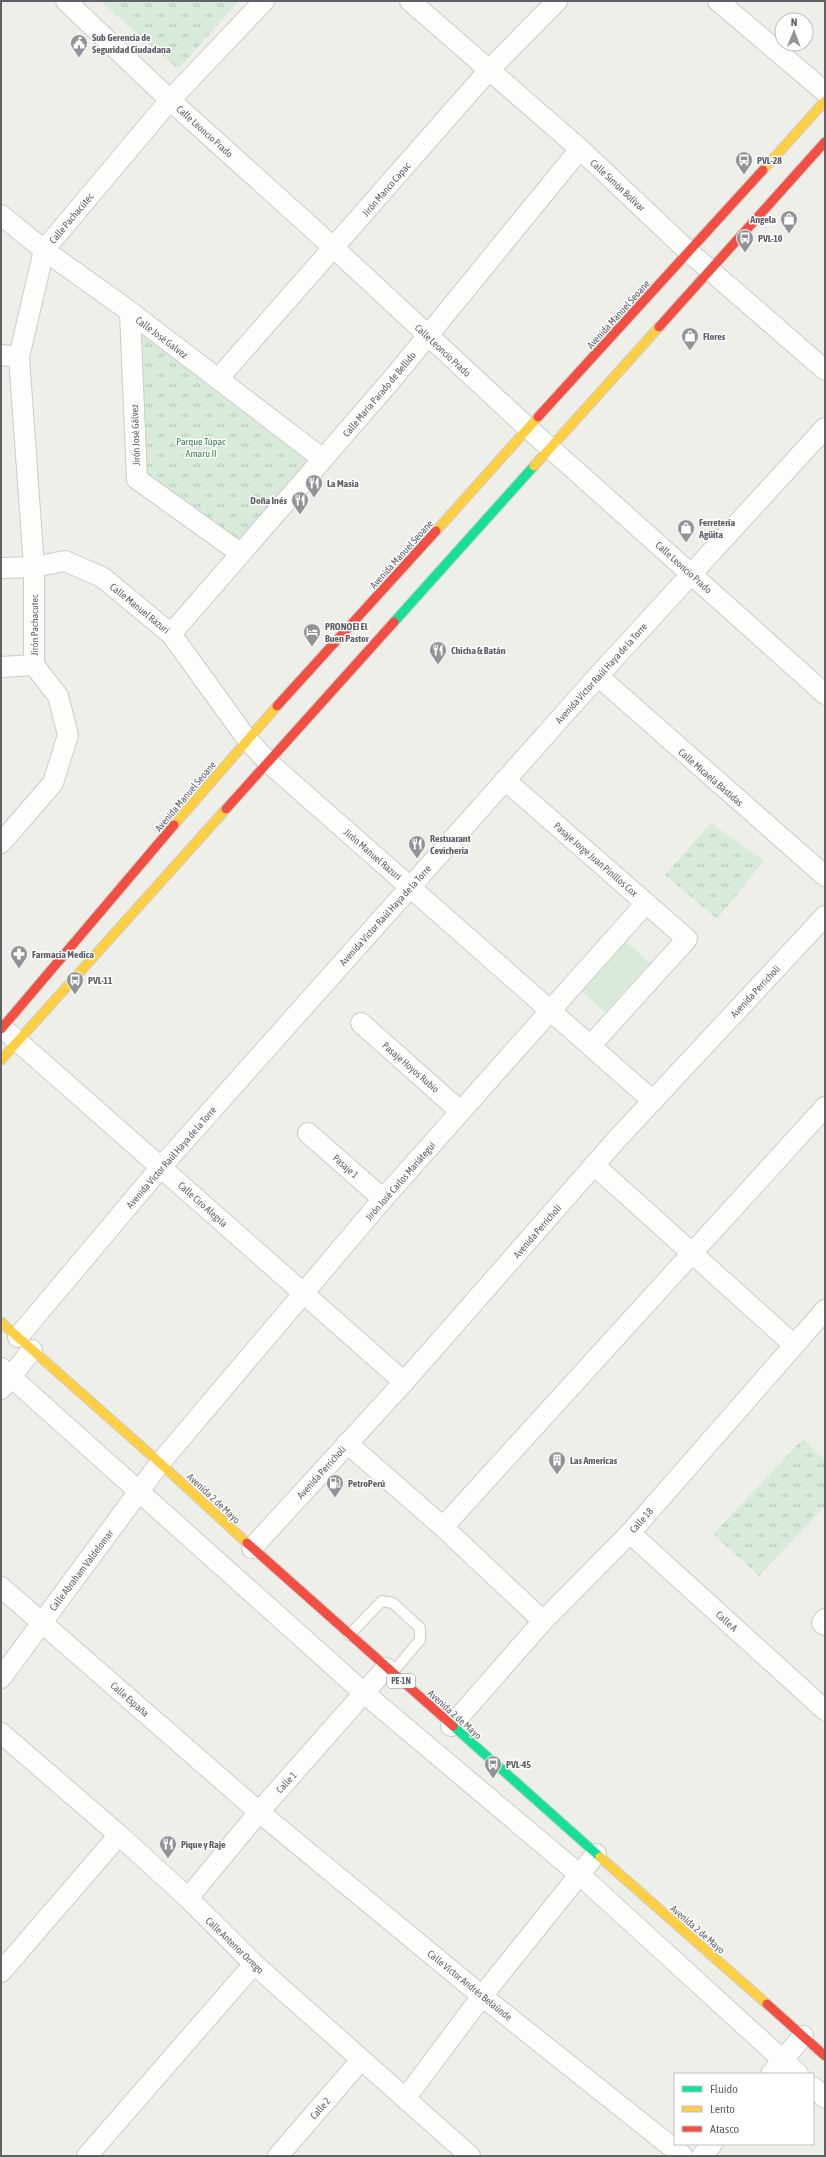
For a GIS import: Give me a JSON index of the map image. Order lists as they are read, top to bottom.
{
  "streets": {
    "main road": ["Avenida Manuel Seoane", "Avenida 2 de Mayo", "PE-1N"],
    "street": [
      "Calle Leoncio Prado",
      "Calle Simón Bolívar",
      "Jirón Manco Capac",
      "Calle Pachacútec",
      "Calle José Galvez",
      "Calle María Parado de Bellido",
      "Jirón José Gálvez",
      "Calle Manuel Razuri",
      "Jirón Pachacutec",
      "Avenida Víctor Raúl Haya de la Torre",
      "Calle Micaela Bastidas",
      "Jirón Manuel Razuri",
      "Pasaje Jorge Juan Pinillos Cox",
      "Avenida Perricholi",
      "Pasaje Hoyos Rubio",
      "Pasaje 1",
      "Jirón José Carlos Mariátegui",
      "Calle Ciro Alegría",
      "Calle 18",
      "Calle Abraham Valdelomar",
      "Calle A",
      "Calle España",
      "Calle 1",
      "Calle Antenor Orrego",
      "Calle Víctor Andrés Belaúnde",
      "Calle 2"
    ]
  },
  "crossings": [
    ["Calle Leoncio Prado", "Jirón Manco Capac"],
    ["Calle Leoncio Prado", "Calle Pachacútec"],
    ["Calle Leoncio Prado", "Avenida Manuel Seoane"],
    ["Calle Leoncio Prado", "Calle María Parado de Bellido"],
    ["Calle Leoncio Prado", "Avenida Víctor Raúl Haya de la Torre"],
    ["Calle Simón Bolívar", "Jirón Manco Capac"],
    ["Calle Simón Bolívar", "Avenida Manuel Seoane"],
    ["Calle Simón Bolívar", "Calle María Parado de Bellido"],
    ["Jirón Manco Capac", "Calle José Galvez"],
    ["Calle Pachacútec", "Calle José Galvez"],
    ["Calle Pachacútec", "Calle Manuel Razuri"],
    ["Calle Pachacútec", "Jirón Pachacutec"],
    ["Avenida Manuel Seoane", "Calle Manuel Razuri"],
    ["Avenida Manuel Seoane", "Calle Ciro Alegría"],
    ["Calle José Galvez", "Calle María Parado de Bellido"],
    ["Calle José Galvez", "Jirón José Gálvez"],
    ["Calle María Parado de Bellido", "Jirón José Gálvez"],
    ["Calle María Parado de Bellido", "Calle Manuel Razuri"],
    ["Calle Manuel Razuri", "Jirón Pachacutec"],
    ["Calle Manuel Razuri", "Jirón Manuel Razuri"],
    ["Avenida Víctor Raúl Haya de la Torre", "Calle Micaela Bastidas"],
    ["Avenida Víctor Raúl Haya de la Torre", "Jirón Manuel Razuri"],
    ["Avenida Víctor Raúl Haya de la Torre", "Pasaje Jorge Juan Pinillos Cox"],
    ["Avenida Víctor Raúl Haya de la Torre", "Calle Ciro Alegría"],
    ["Avenida Víctor Raúl Haya de la Torre", "Avenida 2 de Mayo"],
    ["Jirón Manuel Razuri", "Pasaje Jorge Juan Pinillos Cox"],
    ["Jirón Manuel Razuri", "Avenida Perricholi"],
    ["Jirón Manuel Razuri", "Jirón José Carlos Mariátegui"],
    ["Pasaje Jorge Juan Pinillos Cox", "Jirón José Carlos Mariátegui"],
    ["Avenida Perricholi", "Calle Ciro Alegría"],
    ["Avenida Perricholi", "Avenida 2 de Mayo"],
    ["Pasaje Hoyos Rubio", "Jirón José Carlos Mariátegui"],
    ["Pasaje 1", "Jirón José Carlos Mariátegui"],
    ["Jirón José Carlos Mariátegui", "Calle Ciro Alegría"],
    ["Jirón José Carlos Mariátegui", "Avenida 2 de Mayo"],
    ["Jirón José Carlos Mariátegui", "Calle Abraham Valdelomar"],
    ["Avenida 2 de Mayo", "Calle 18"],
    ["Avenida 2 de Mayo", "Calle Abraham Valdelomar"],
    ["Avenida 2 de Mayo", "Calle 1"],
    ["Calle 18", "Calle A"],
    ["Calle Abraham Valdelomar", "Calle España"],
    ["Calle España", "Calle 1"],
    ["Calle España", "Calle Víctor Andrés Belaúnde"],
    ["Calle 1", "Calle Antenor Orrego"],
    ["Calle 1", "Calle Víctor Andrés Belaúnde"],
    ["Calle Antenor Orrego", "Calle 2"]
  ],
  "parks": ["Parque Túpac Amaru II"],
  "places": {
    "public building": ["Sub Gerencia de Seguridad Ciudadana"],
    "bus stop": [
      "PVL-28",
      "PVL-10",
      "PVL-11",
      "PVL-45"
    ],
    "shop": ["Angela", "Flores", "Ferretería Agüita"],
    "restaurant": [
      "La Masia",
      "Doña Inés",
      "Chicha & Batán",
      "Restuarant Cevicheria",
      "Pique y Raje"
    ],
    "hotel": ["PRONOEI El Buen Pastor"],
    "pharmacy": ["Farmacia Medica"],
    "building": ["Las Americas"],
    "fuel station": ["PetroPerú"]
  },
  "legend": ["Fluido", "Lento", "Atasco"],
  "north": "top"
}
